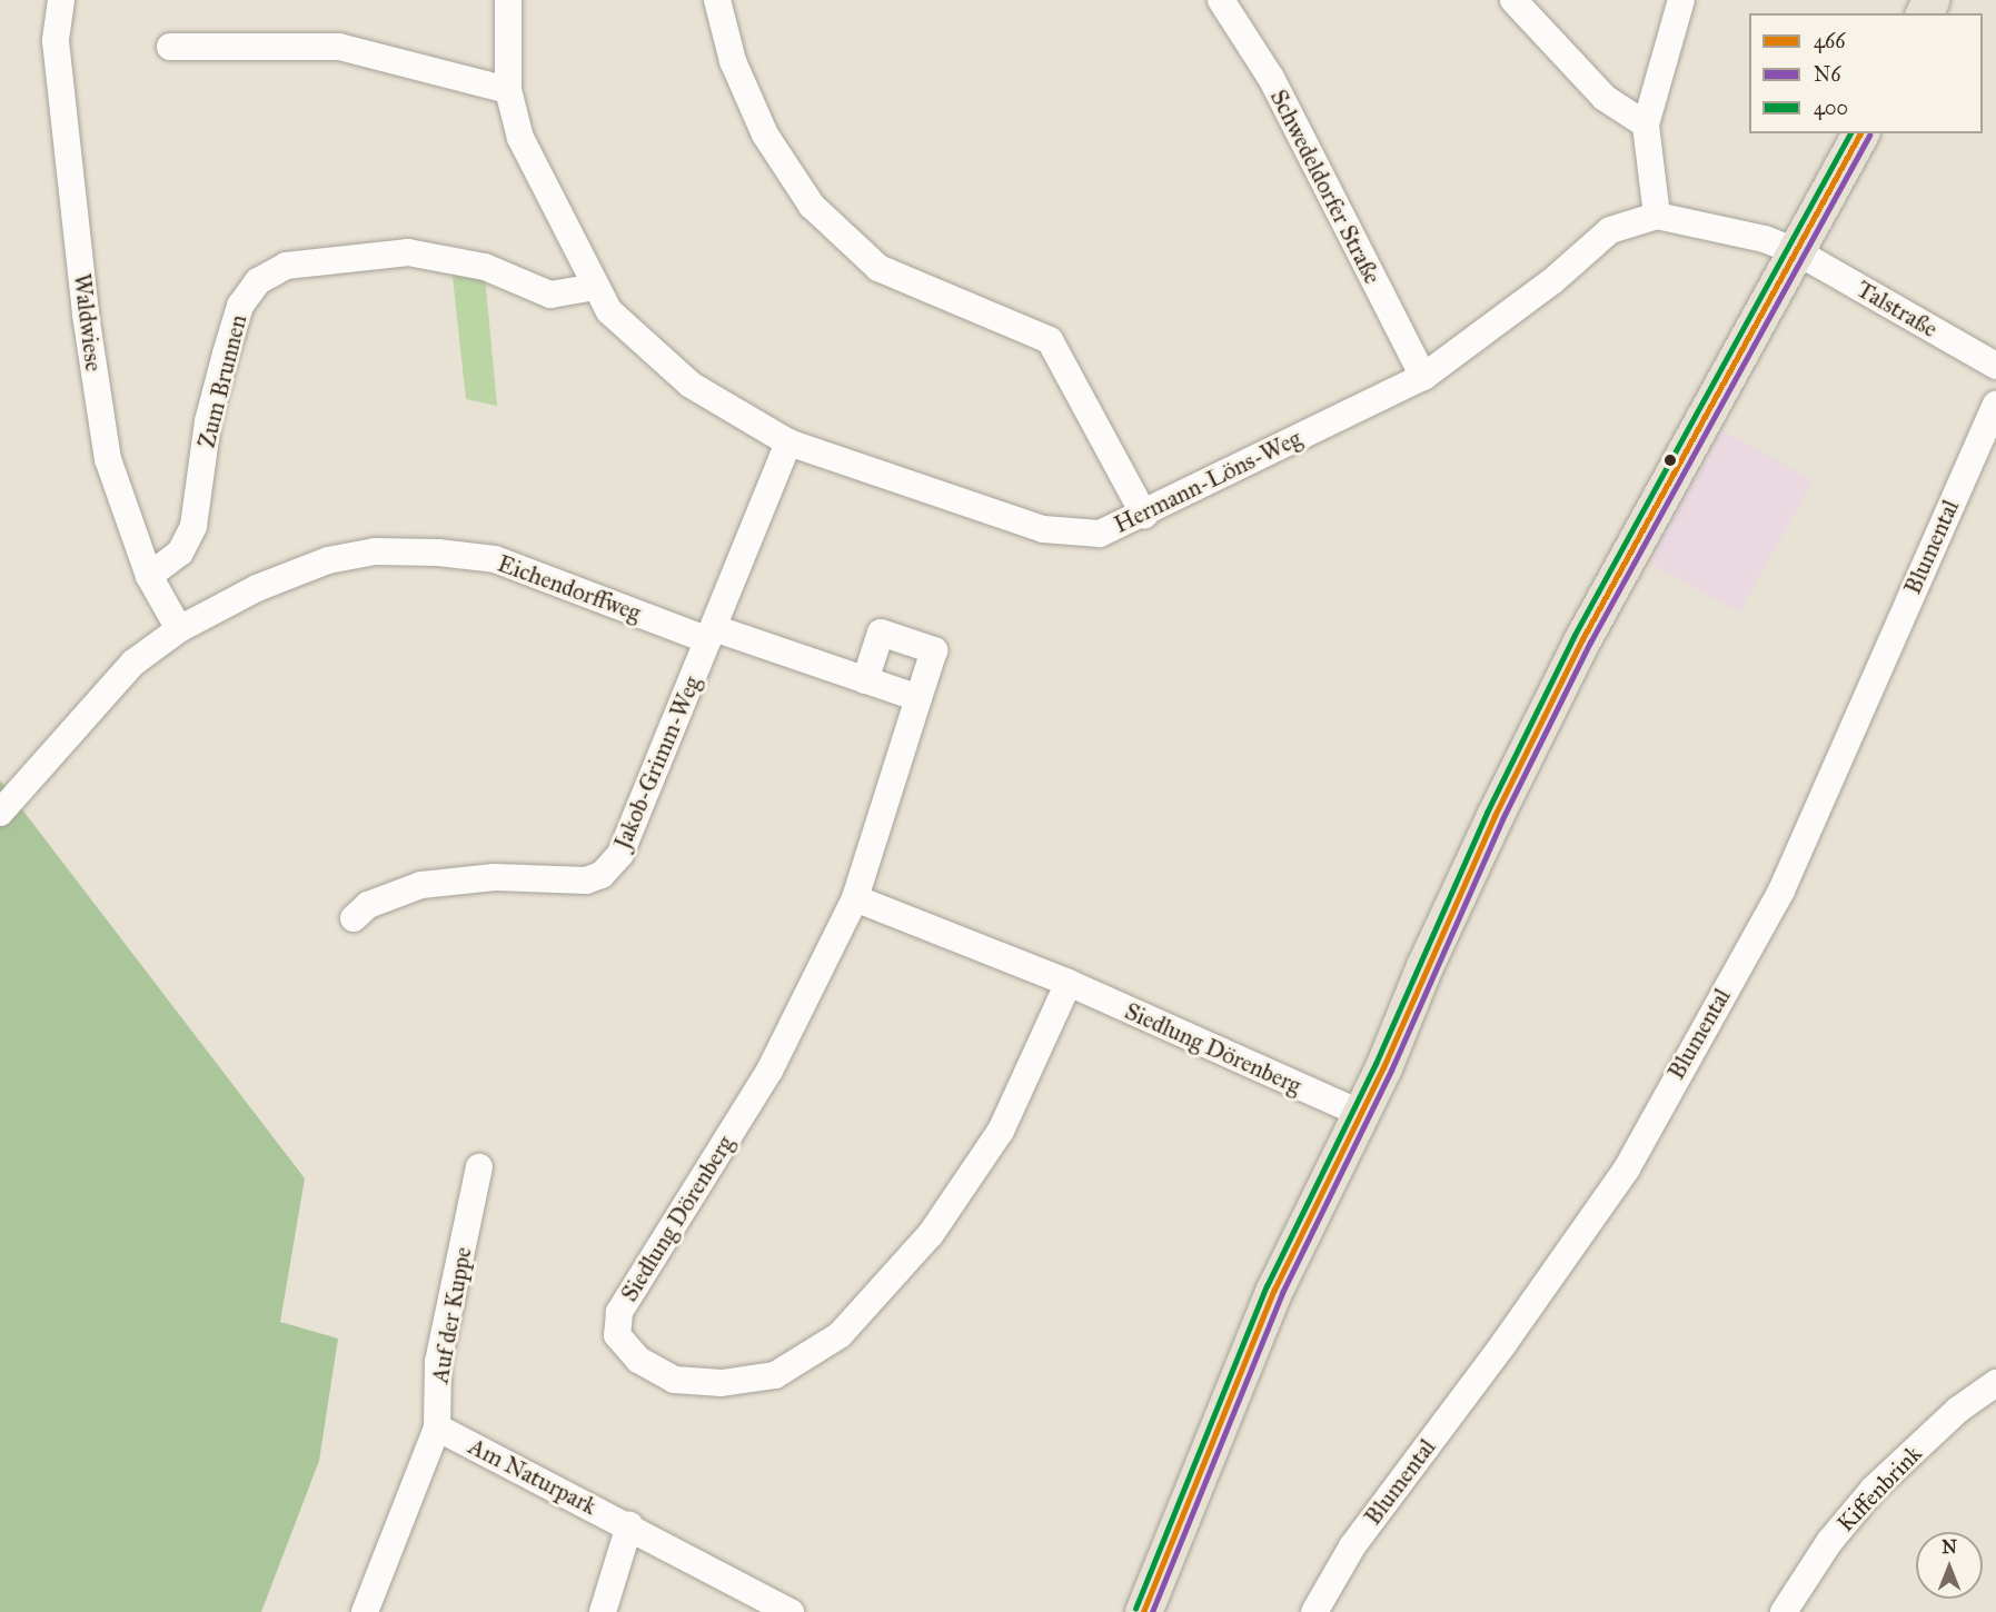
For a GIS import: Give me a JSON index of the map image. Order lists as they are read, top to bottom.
{
  "streets": {
    "street": [
      "Schwedeldorfer Straße",
      "Talstraße",
      "Waldwiese",
      "Zum Brunnen",
      "Hermann-Löns-Weg",
      "Blumental",
      "Eichendorffweg",
      "Jakob-Grimm-Weg",
      "Siedlung Dörenberg",
      "Auf der Kuppe",
      "Am Naturpark",
      "Kiffenbrink"
    ]
  },
  "crossings": [
    ["Schwedeldorfer Straße", "Hermann-Löns-Weg"],
    ["Talstraße", "Hermann-Löns-Weg"],
    ["Waldwiese", "Zum Brunnen"],
    ["Waldwiese", "Eichendorffweg"],
    ["Zum Brunnen", "Hermann-Löns-Weg"],
    ["Hermann-Löns-Weg", "Jakob-Grimm-Weg"],
    ["Eichendorffweg", "Jakob-Grimm-Weg"],
    ["Auf der Kuppe", "Am Naturpark"]
  ],
  "lines": ["transit line 466", "transit line 400", "transit line N6"],
  "legend": ["466", "N6", "400"],
  "north": "top"
}
